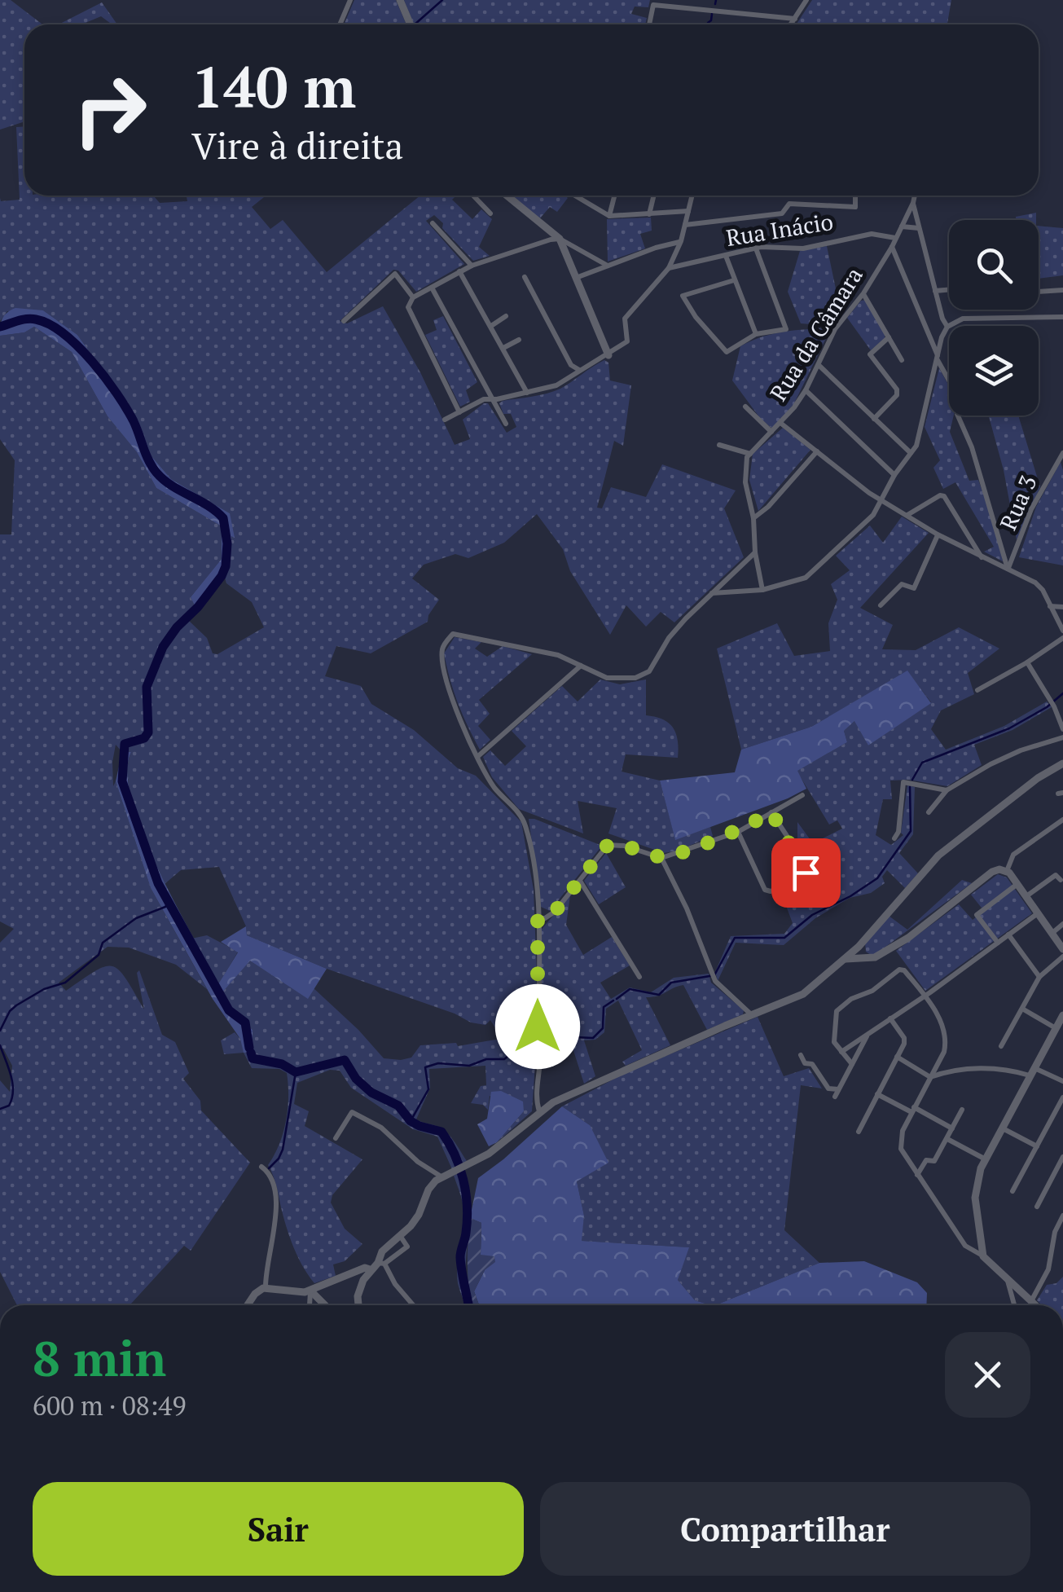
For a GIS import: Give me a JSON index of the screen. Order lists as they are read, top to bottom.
{
  "streets": {
    "street": ["Rua Inácio", "Rua da Câmara", "Rua 3"]
  },
  "crossings": [
    ["Rua Inácio", "Rua da Câmara"]
  ],
  "page": {
    "turn": ["140 m", "Vire à direita"],
    "heading": ["8 min", "600 m · 08:49"],
    "buttons": ["Sair", "Compartilhar"]
  }
}
